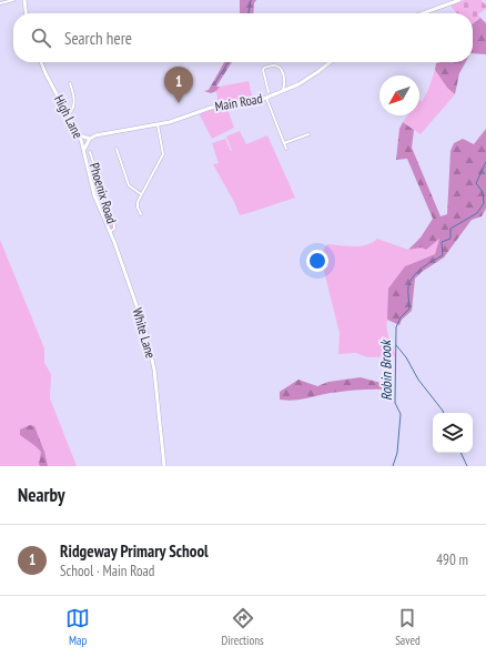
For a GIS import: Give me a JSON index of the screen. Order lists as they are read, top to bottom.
{
  "streets": {
    "main road": ["Main Road", "High Lane", "White Lane"],
    "street": ["Phoenix Road"]
  },
  "crossings": [
    ["High Lane", "White Lane"],
    ["Phoenix Road", "White Lane"]
  ],
  "water": ["Robin Brook"],
  "north": "bottom left",
  "page": {
    "search": "Search here",
    "pins": "1",
    "heading": "Nearby",
    "list": [
      {
        "mark": "1",
        "name": "Ridgeway Primary School",
        "note": "School · Main Road",
        "value": "490 m"
      }
    ],
    "nav": ["Map", "Directions", "Saved"]
  }
}
